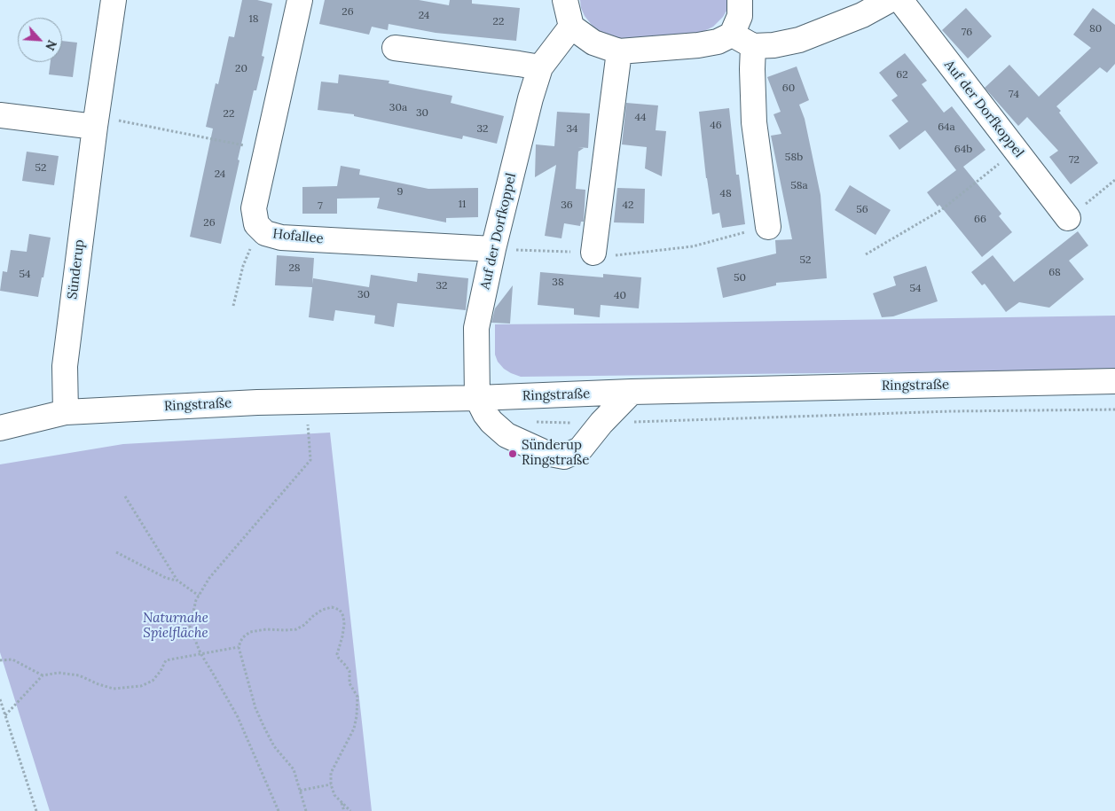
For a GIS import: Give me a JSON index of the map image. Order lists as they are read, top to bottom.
{
  "streets": {
    "street": [
      "Auf der Dorfkoppel",
      "Hofallee",
      "Sünderup",
      "Ringstraße"
    ]
  },
  "crossings": [
    ["Auf der Dorfkoppel", "Hofallee"],
    ["Auf der Dorfkoppel", "Ringstraße"],
    ["Sünderup", "Ringstraße"]
  ],
  "parks": ["Naturnahe Spielfläche"],
  "places": ["Sünderup Ringstraße"],
  "house_numbers": [
    "26",
    "24",
    "18",
    "22",
    "80",
    "76",
    "20",
    "62",
    "60",
    "74",
    "30a",
    "30",
    "22",
    "44",
    "46",
    "64a",
    "32",
    "34",
    "64b",
    "58b",
    "72",
    "52",
    "24",
    "58a",
    "9",
    "48",
    "11",
    "36",
    "42",
    "7",
    "56",
    "66",
    "26",
    "52",
    "28",
    "68",
    "54",
    "50",
    "38",
    "32",
    "54",
    "30",
    "40"
  ],
  "north": "bottom right"
}
